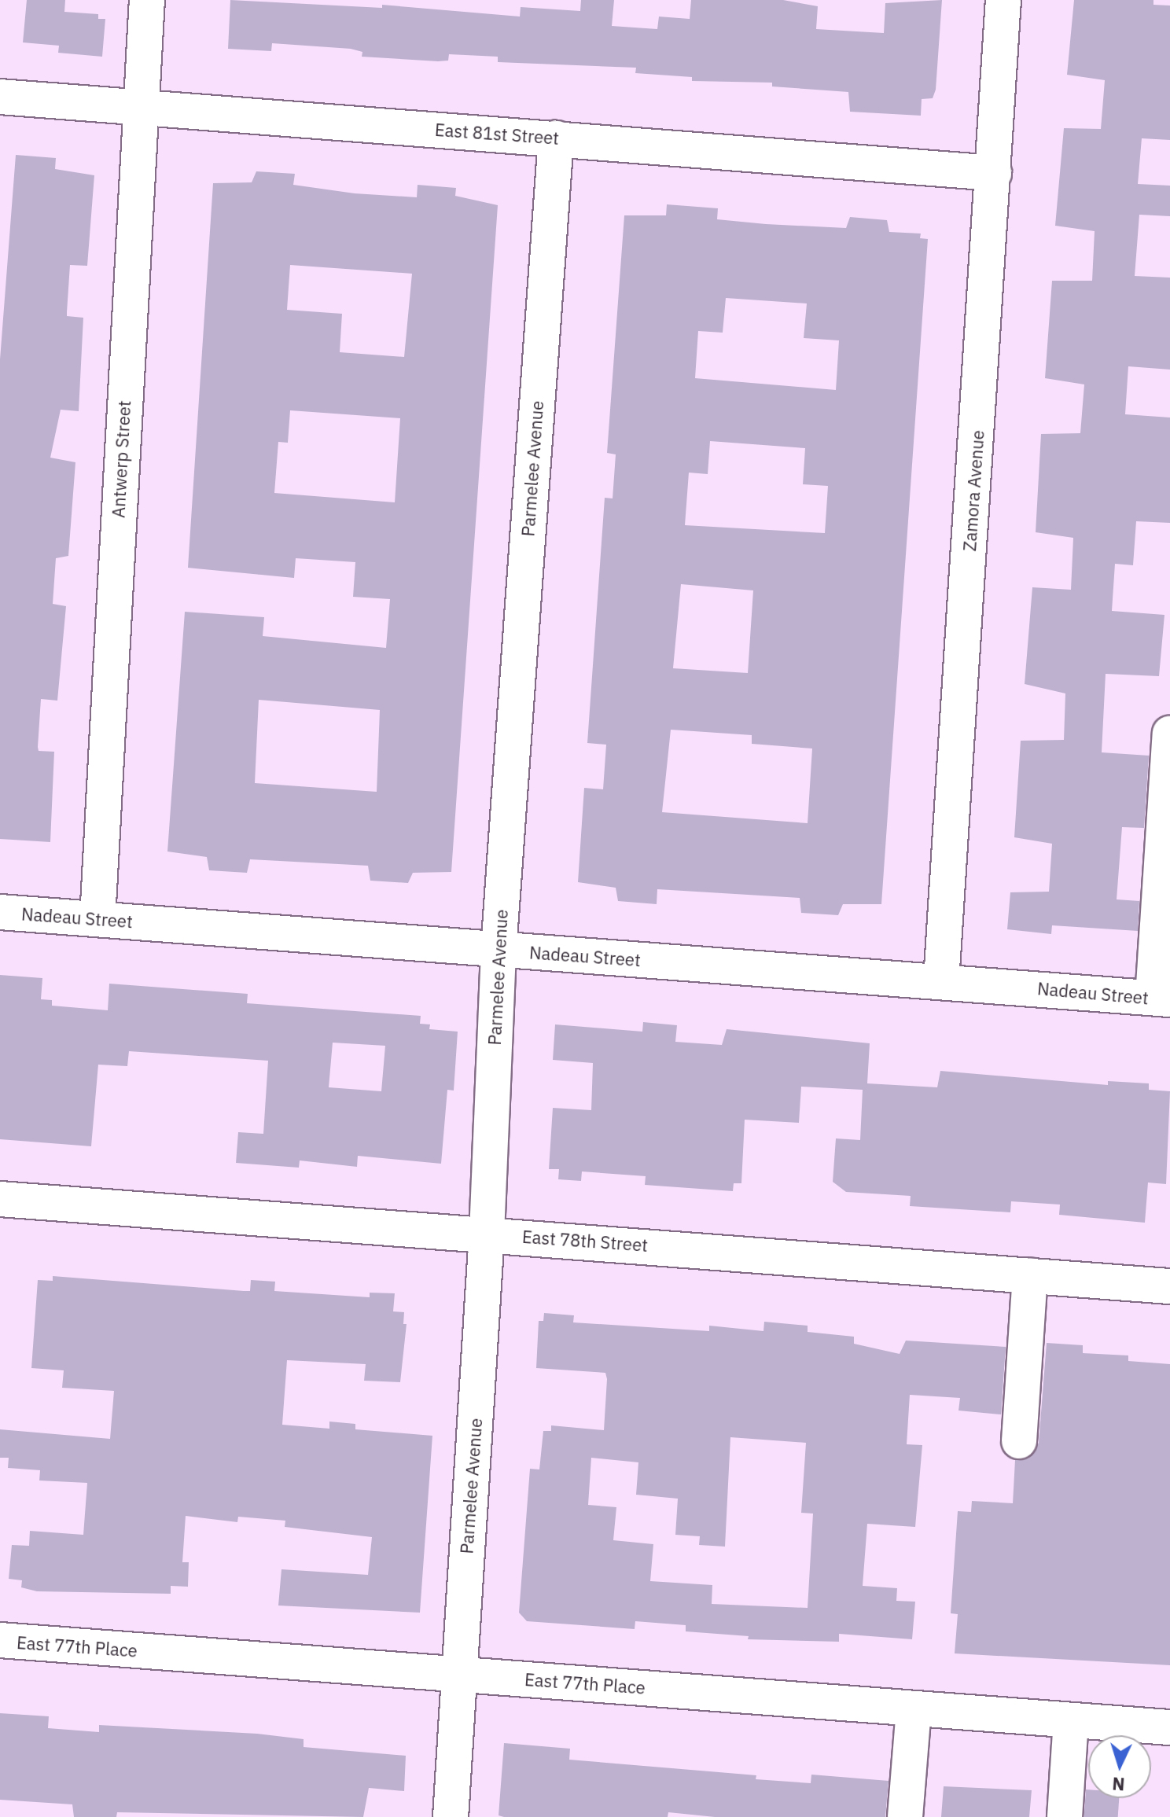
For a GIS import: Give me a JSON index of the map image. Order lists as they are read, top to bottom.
{
  "streets": {
    "street": [
      "East 81st Street",
      "Antwerp Street",
      "Parmelee Avenue",
      "Zamora Avenue",
      "Nadeau Street",
      "East 78th Street",
      "East 77th Place"
    ]
  },
  "crossings": [
    ["East 81st Street", "Antwerp Street"],
    ["East 81st Street", "Parmelee Avenue"],
    ["East 81st Street", "Zamora Avenue"],
    ["Antwerp Street", "Nadeau Street"],
    ["Parmelee Avenue", "Nadeau Street"],
    ["Parmelee Avenue", "East 78th Street"],
    ["Parmelee Avenue", "East 77th Place"],
    ["Zamora Avenue", "Nadeau Street"]
  ],
  "north": "bottom"
}
